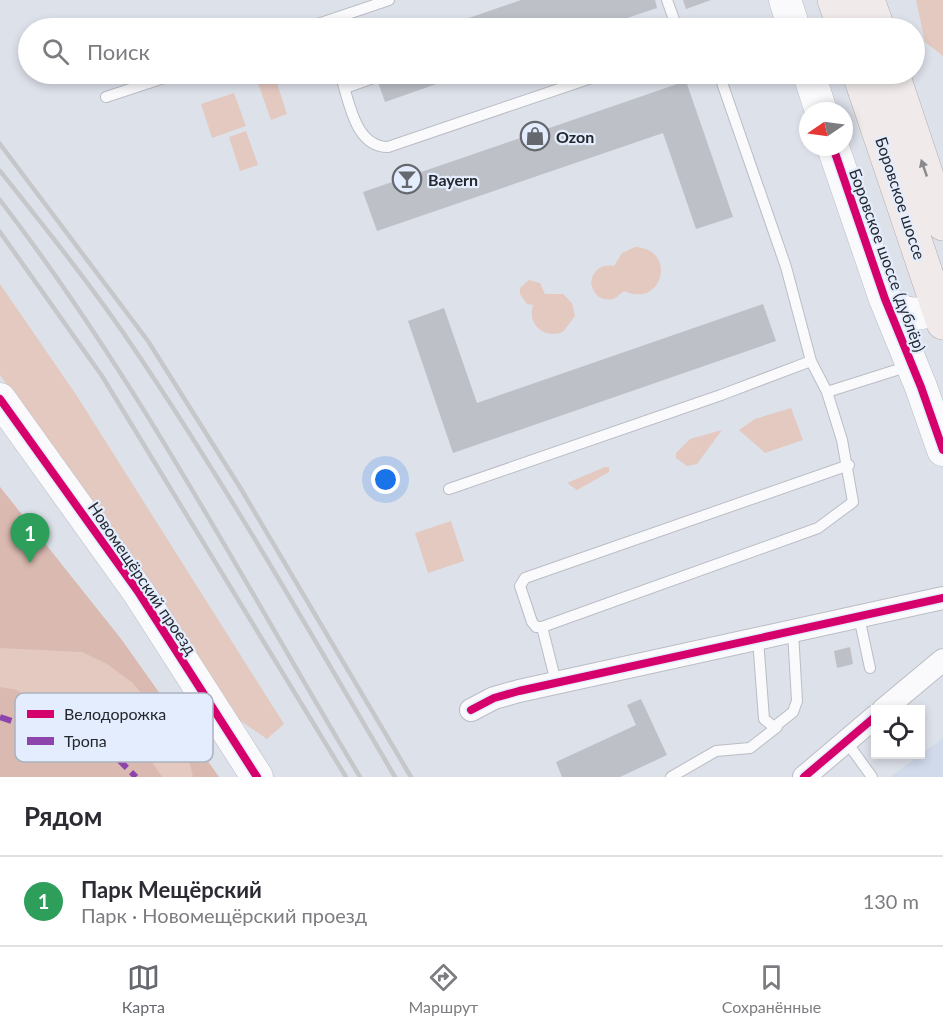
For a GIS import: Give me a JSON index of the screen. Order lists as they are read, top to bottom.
{
  "streets": {
    "main road": ["Боровское шоссе"],
    "street": ["Боровское шоссе (дублёр)", "Новомещёрский проезд"]
  },
  "places": {
    "shop": ["Ozon"],
    "bar": ["Bayern"]
  },
  "legend": ["Велодорожка", "Тропа"],
  "north": "left",
  "page": {
    "search": "Поиск",
    "pins": "1",
    "heading": "Рядом",
    "list": [
      {
        "mark": "1",
        "name": "Парк Мещёрский",
        "note": "Парк · Новомещёрский проезд",
        "value": "130 m"
      }
    ],
    "nav": ["Карта", "Маршрут", "Сохранённые"]
  }
}
